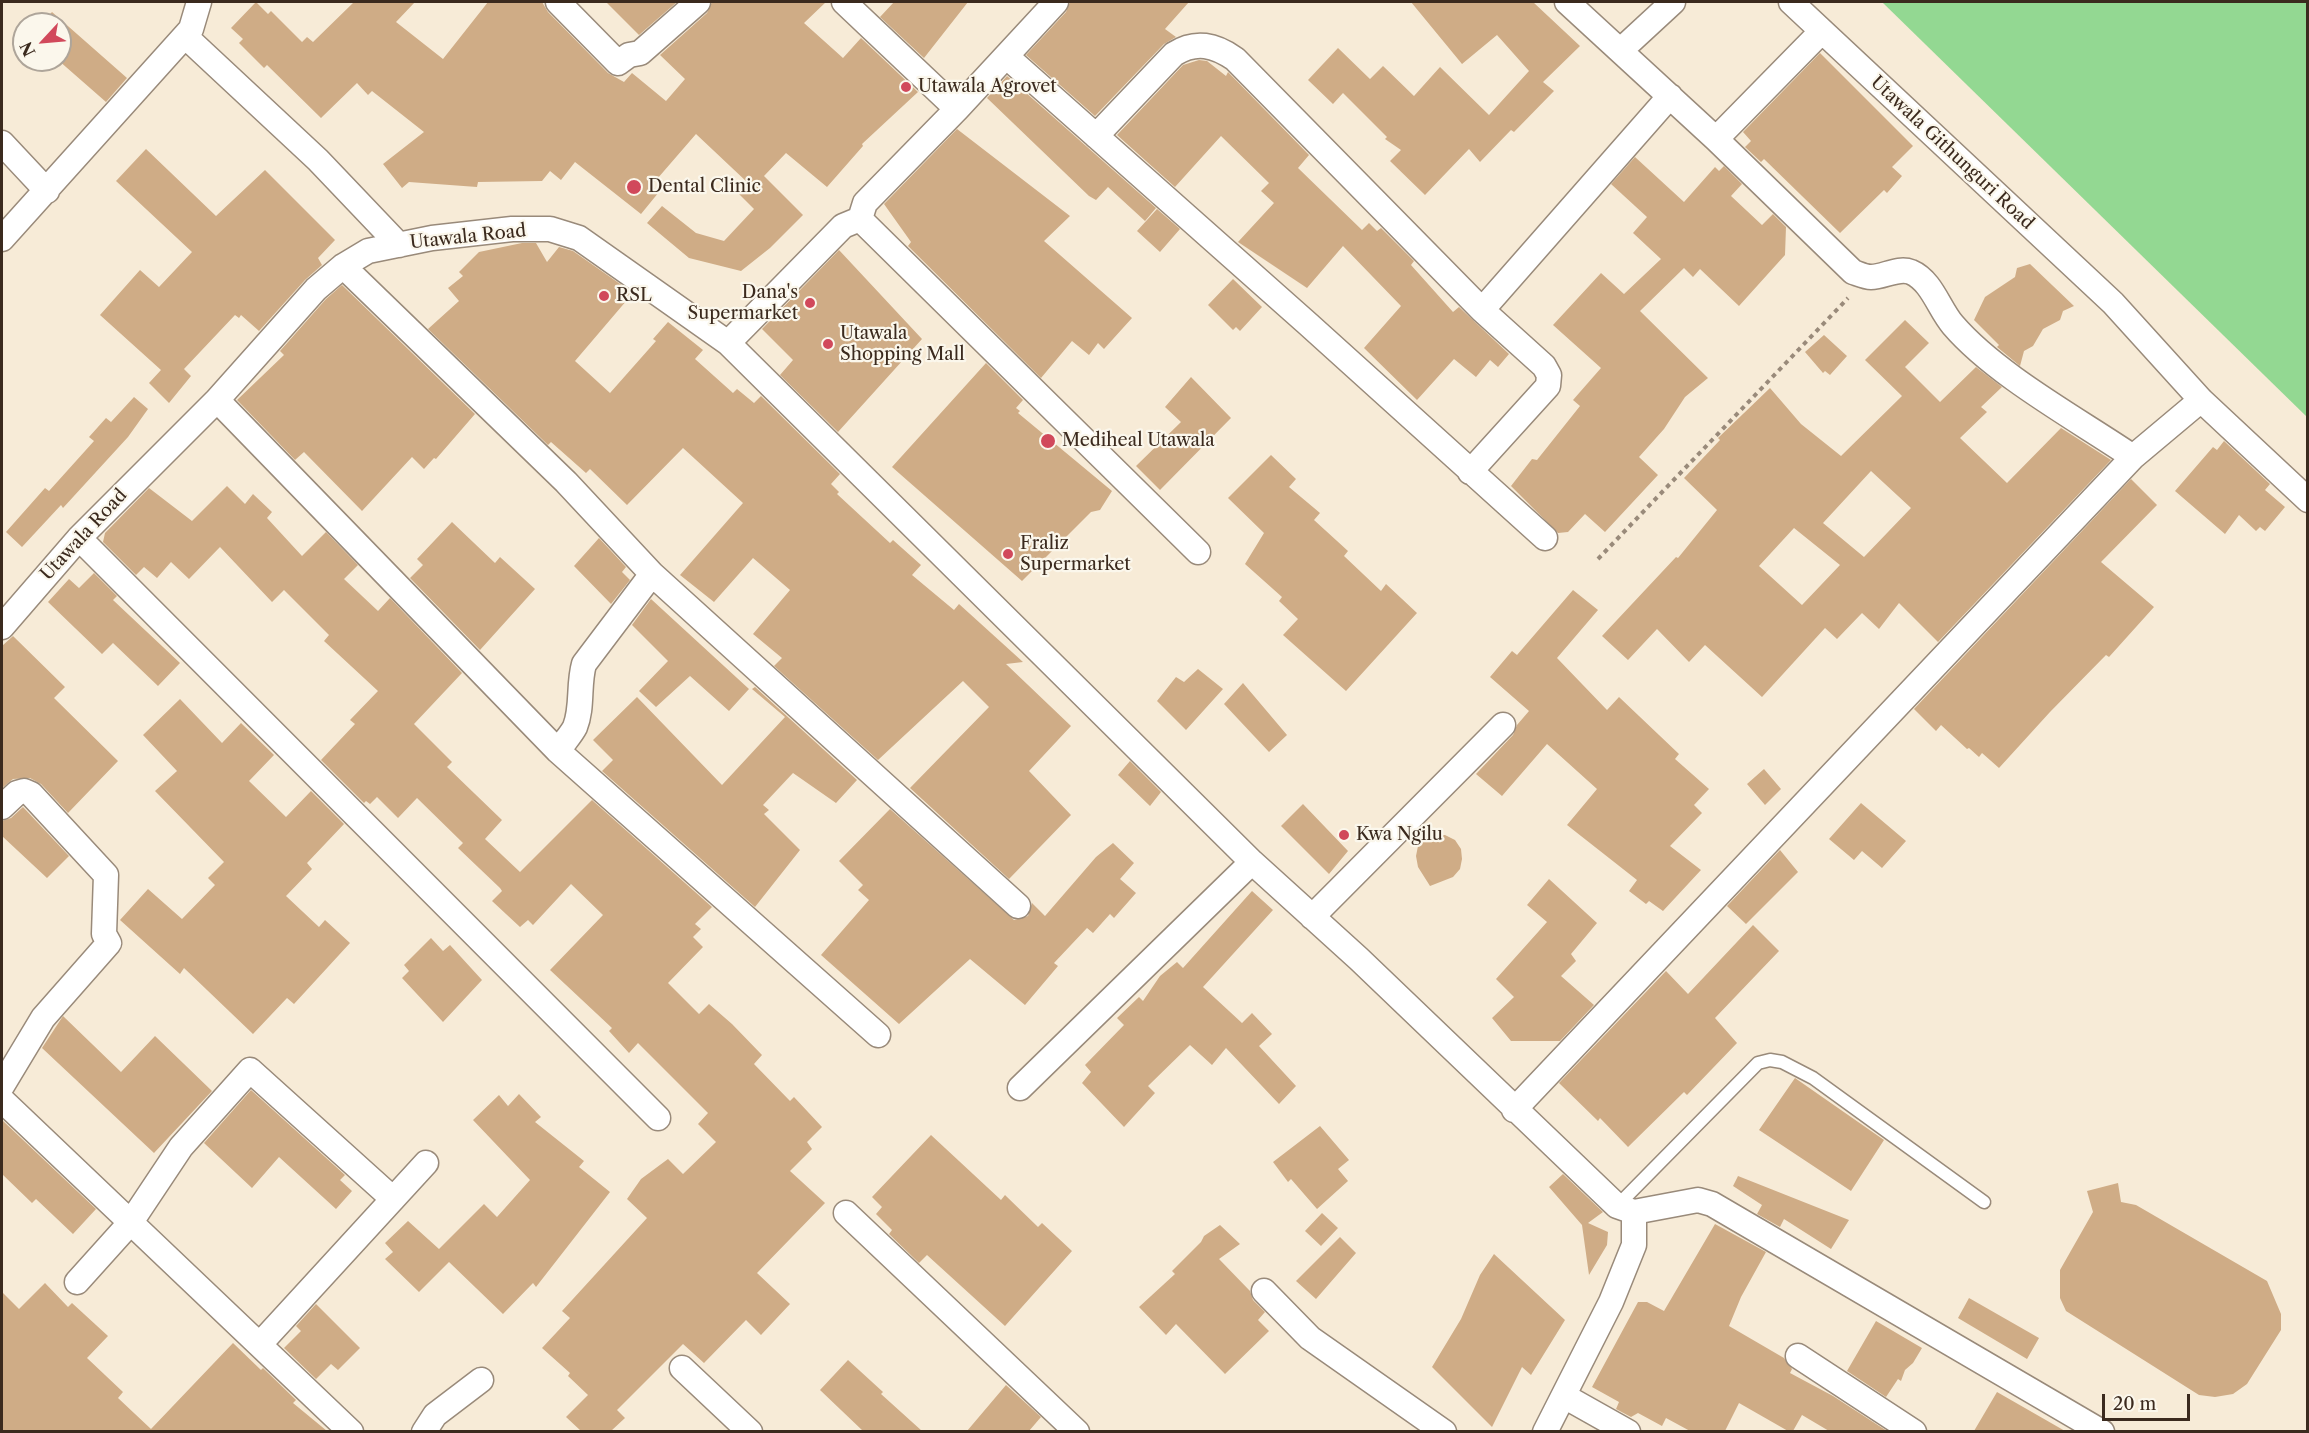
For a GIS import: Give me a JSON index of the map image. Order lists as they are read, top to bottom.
{
  "streets": {
    "street": ["Utawala Githunguri Road", "Utawala Road"]
  },
  "places": [
    "Utawala Agrovet",
    "Dental Clinic",
    "RSL",
    "Dana's Supermarket",
    "Utawala Shopping Mall",
    "Mediheal Utawala",
    "Fraliz Supermarket",
    "Kwa Ngilu"
  ],
  "scale_bar": "20 m",
  "north": "bottom left"
}
